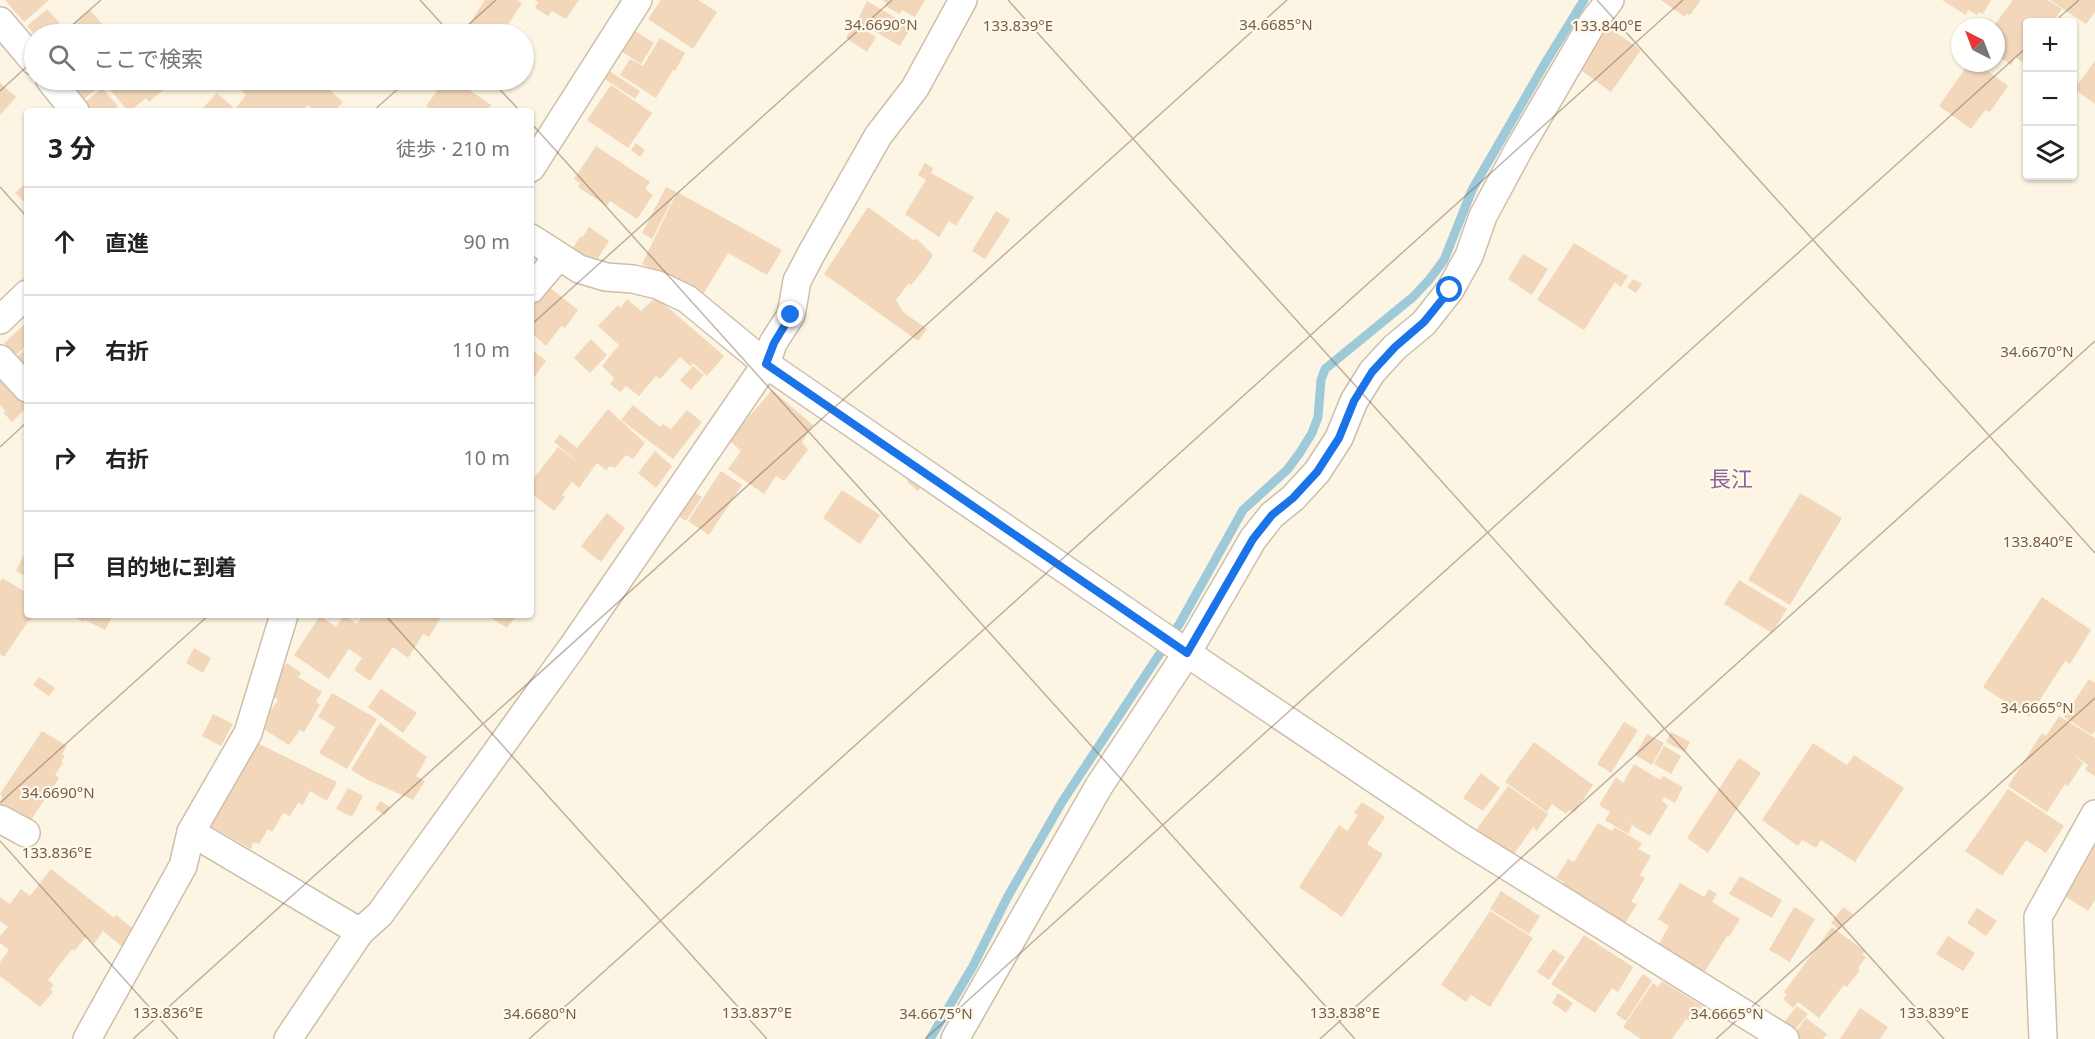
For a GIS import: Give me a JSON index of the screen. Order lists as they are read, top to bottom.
{
  "districts": ["長江"],
  "north": "top left",
  "page": {
    "map_buttons": ["+", "−"],
    "search": "ここで検索",
    "heading": ["3 分", "徒歩 · 210 m"],
    "list": [
      ["直進", "90 m"],
      ["右折", "110 m"],
      ["右折", "10 m"],
      "目的地に到着"
    ]
  },
  "coordinates": [
    "34.6690°N",
    "34.6685°N",
    "133.839°E",
    "133.840°E",
    "34.6670°N",
    "34.6665°N",
    "133.836°E",
    "133.837°E",
    "133.838°E",
    "34.6680°N",
    "34.6675°N"
  ]
}
